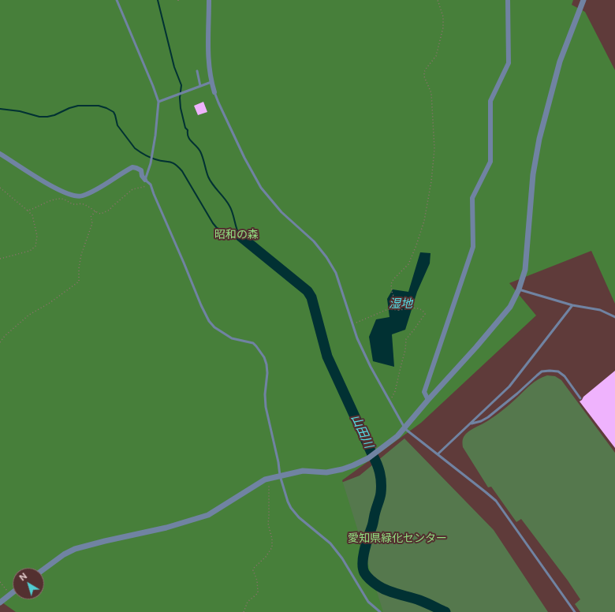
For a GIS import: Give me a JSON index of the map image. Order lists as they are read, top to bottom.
{
  "water": ["湿地", "山田川"],
  "parks": ["昭和の森", "愛知県緑化センター"],
  "north": "top left"
}
